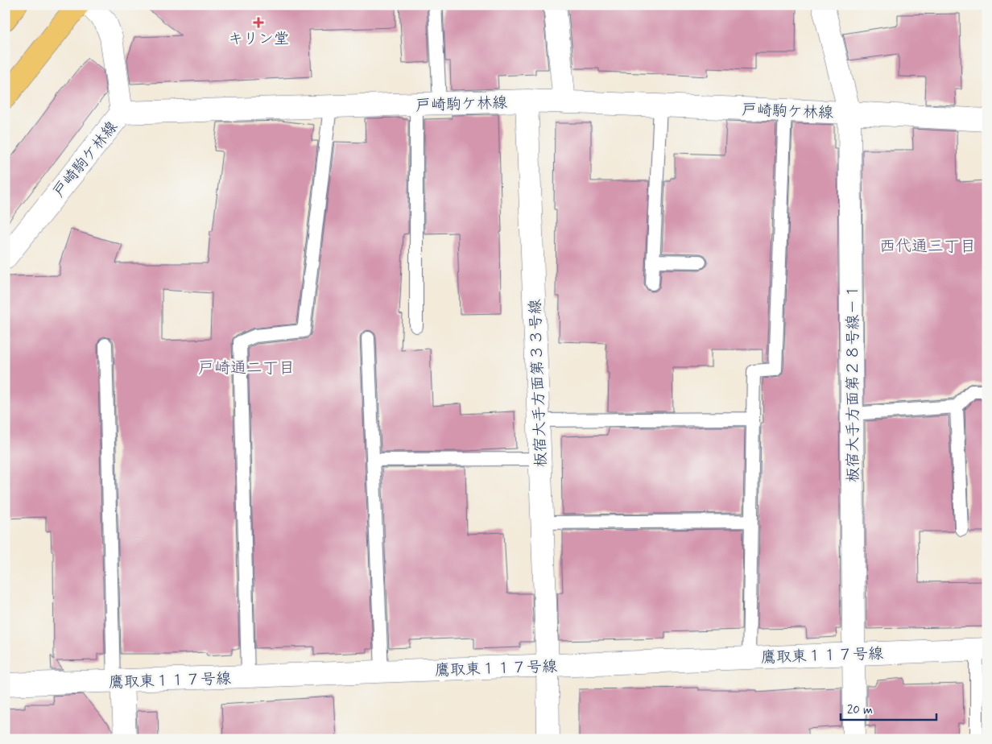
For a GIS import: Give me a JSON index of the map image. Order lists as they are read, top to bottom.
{
  "streets": {
    "street": [
      "戸崎駒ケ林線",
      "板宿大手方面第３３号線",
      "板宿大手方面第２８号線－１",
      "鷹取東１１７号線"
    ]
  },
  "crossings": [
    ["戸崎駒ケ林線", "板宿大手方面第３３号線"],
    ["戸崎駒ケ林線", "板宿大手方面第２８号線－１"],
    ["板宿大手方面第３３号線", "鷹取東１１７号線"],
    ["板宿大手方面第２８号線－１", "鷹取東１１７号線"]
  ],
  "districts": ["西代通三丁目", "戸崎通二丁目"],
  "places": {
    "health": ["キリン堂"]
  },
  "scale_bar": "20 m"
}
